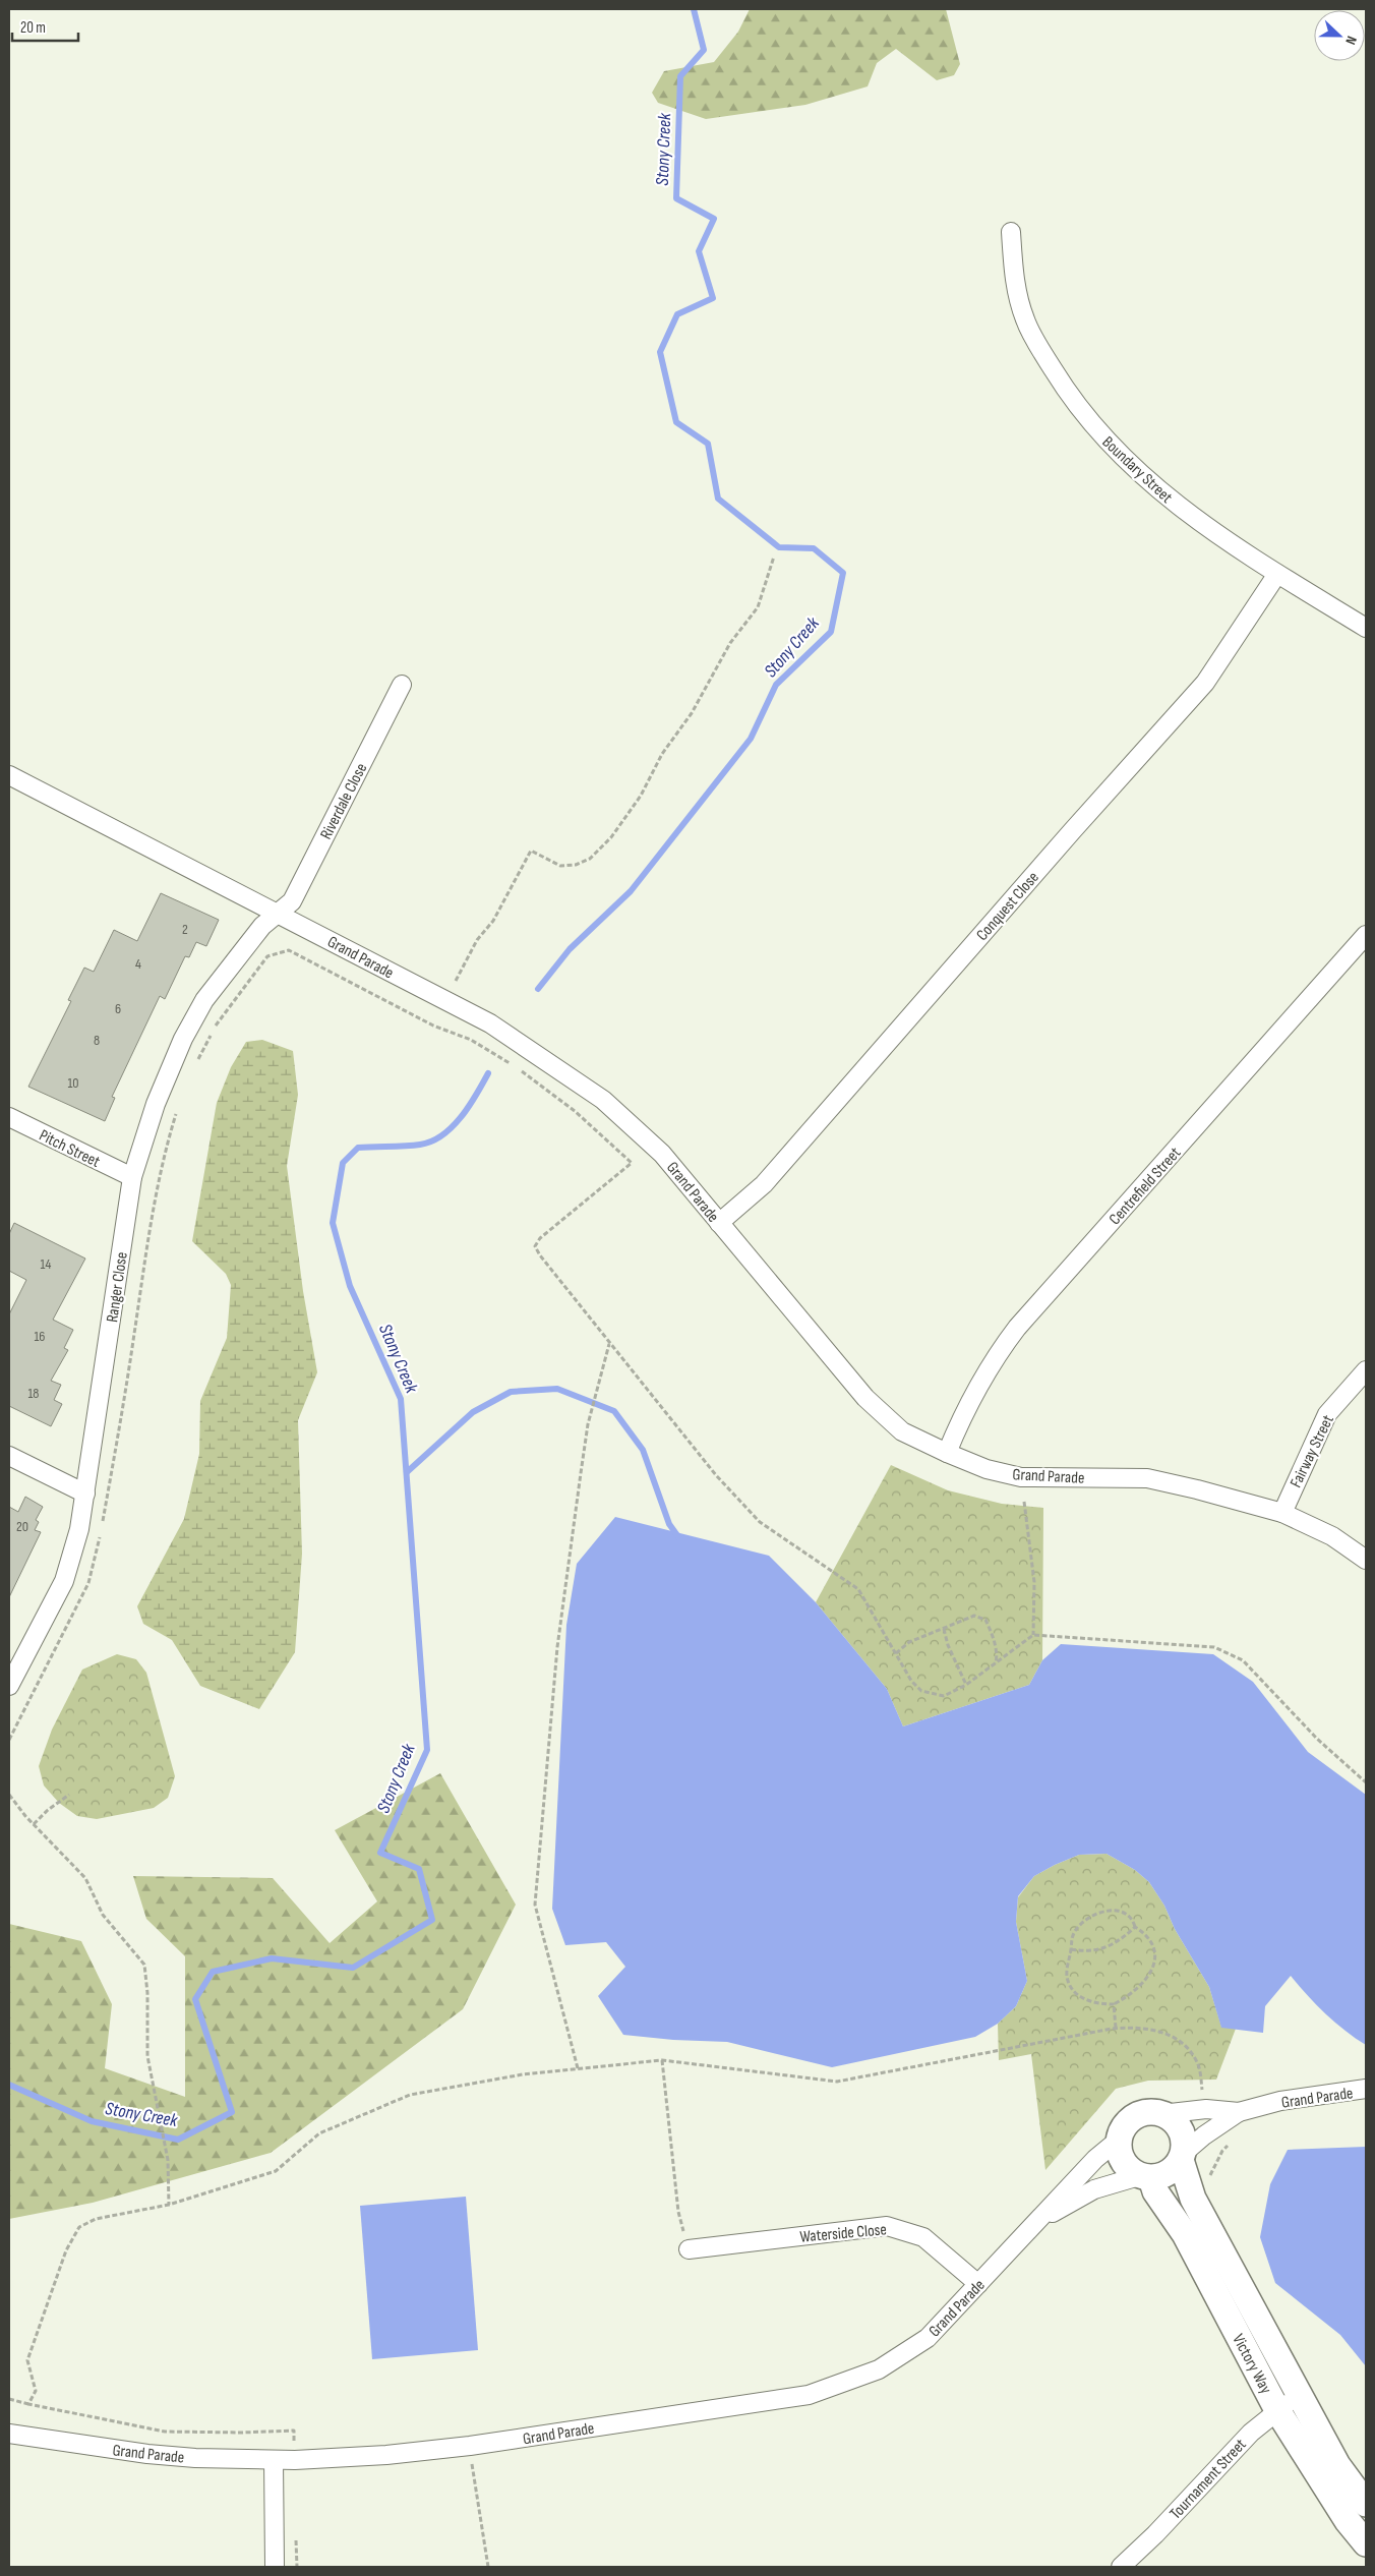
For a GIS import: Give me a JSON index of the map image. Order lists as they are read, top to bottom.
{
  "streets": {
    "street": [
      "Boundary Street",
      "Riverdale Close",
      "Conquest Close",
      "Grand Parade",
      "Pitch Street",
      "Centrefield Street",
      "Ranger Close",
      "Fairway Street",
      "Waterside Close",
      "Victory Way",
      "Tournament Street"
    ]
  },
  "crossings": [
    ["Boundary Street", "Conquest Close"],
    ["Riverdale Close", "Grand Parade"],
    ["Riverdale Close", "Ranger Close"],
    ["Conquest Close", "Grand Parade"],
    ["Grand Parade", "Centrefield Street"],
    ["Grand Parade", "Ranger Close"],
    ["Grand Parade", "Fairway Street"],
    ["Grand Parade", "Waterside Close"],
    ["Grand Parade", "Victory Way"],
    ["Pitch Street", "Ranger Close"],
    ["Victory Way", "Tournament Street"]
  ],
  "water": ["Stony Creek"],
  "house_numbers": [
    "2",
    "4",
    "6",
    "8",
    "10",
    "14",
    "16",
    "18",
    "20"
  ],
  "scale_bar": "20 m",
  "north": "right"
}
